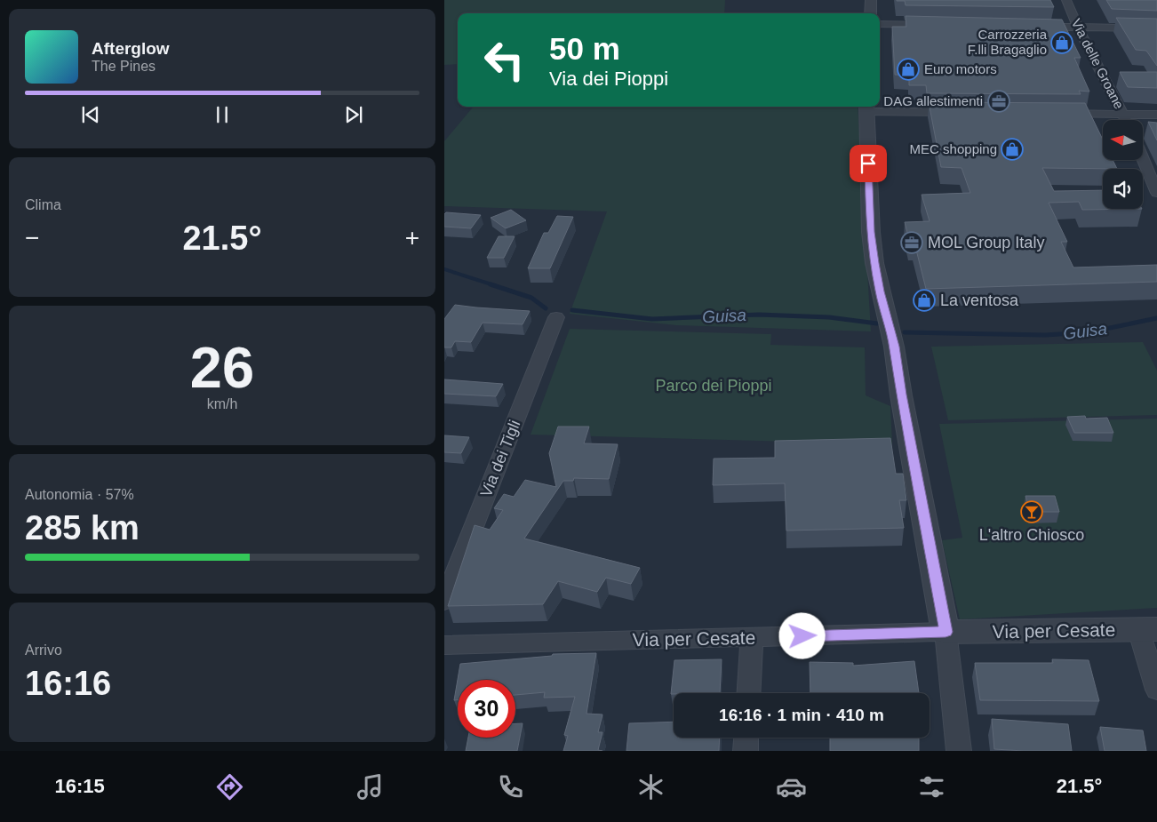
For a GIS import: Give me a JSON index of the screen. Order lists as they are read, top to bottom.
{
  "streets": {
    "street": ["Via delle Groane", "Via dei Tigli", "Via per Cesate"]
  },
  "water": ["Guisa"],
  "parks": ["Parco dei Pioppi"],
  "places": {
    "shop": [
      "Carrozzeria F.lli Bragaglio",
      "Euro motors",
      "MEC shopping",
      "La ventosa"
    ],
    "office": ["DAG allestimenti", "MOL Group Italy"],
    "bar": ["L'altro Chiosco"]
  },
  "north": "left",
  "page": {
    "turn": ["50 m", "Via dei Pioppi"],
    "song": ["Afterglow", "The Pines"],
    "tile": [
      "Clima",
      ["26", "km/h"],
      ["Autonomia · 57%", "285 km"],
      ["Arrivo", "16:16"]
    ],
    "heat": ["−", "21.5°", "+"],
    "limit": "30",
    "trip": "16:16 · 1 min · 410 m",
    "tabs": ["16:15", "21.5°"]
  }
}
